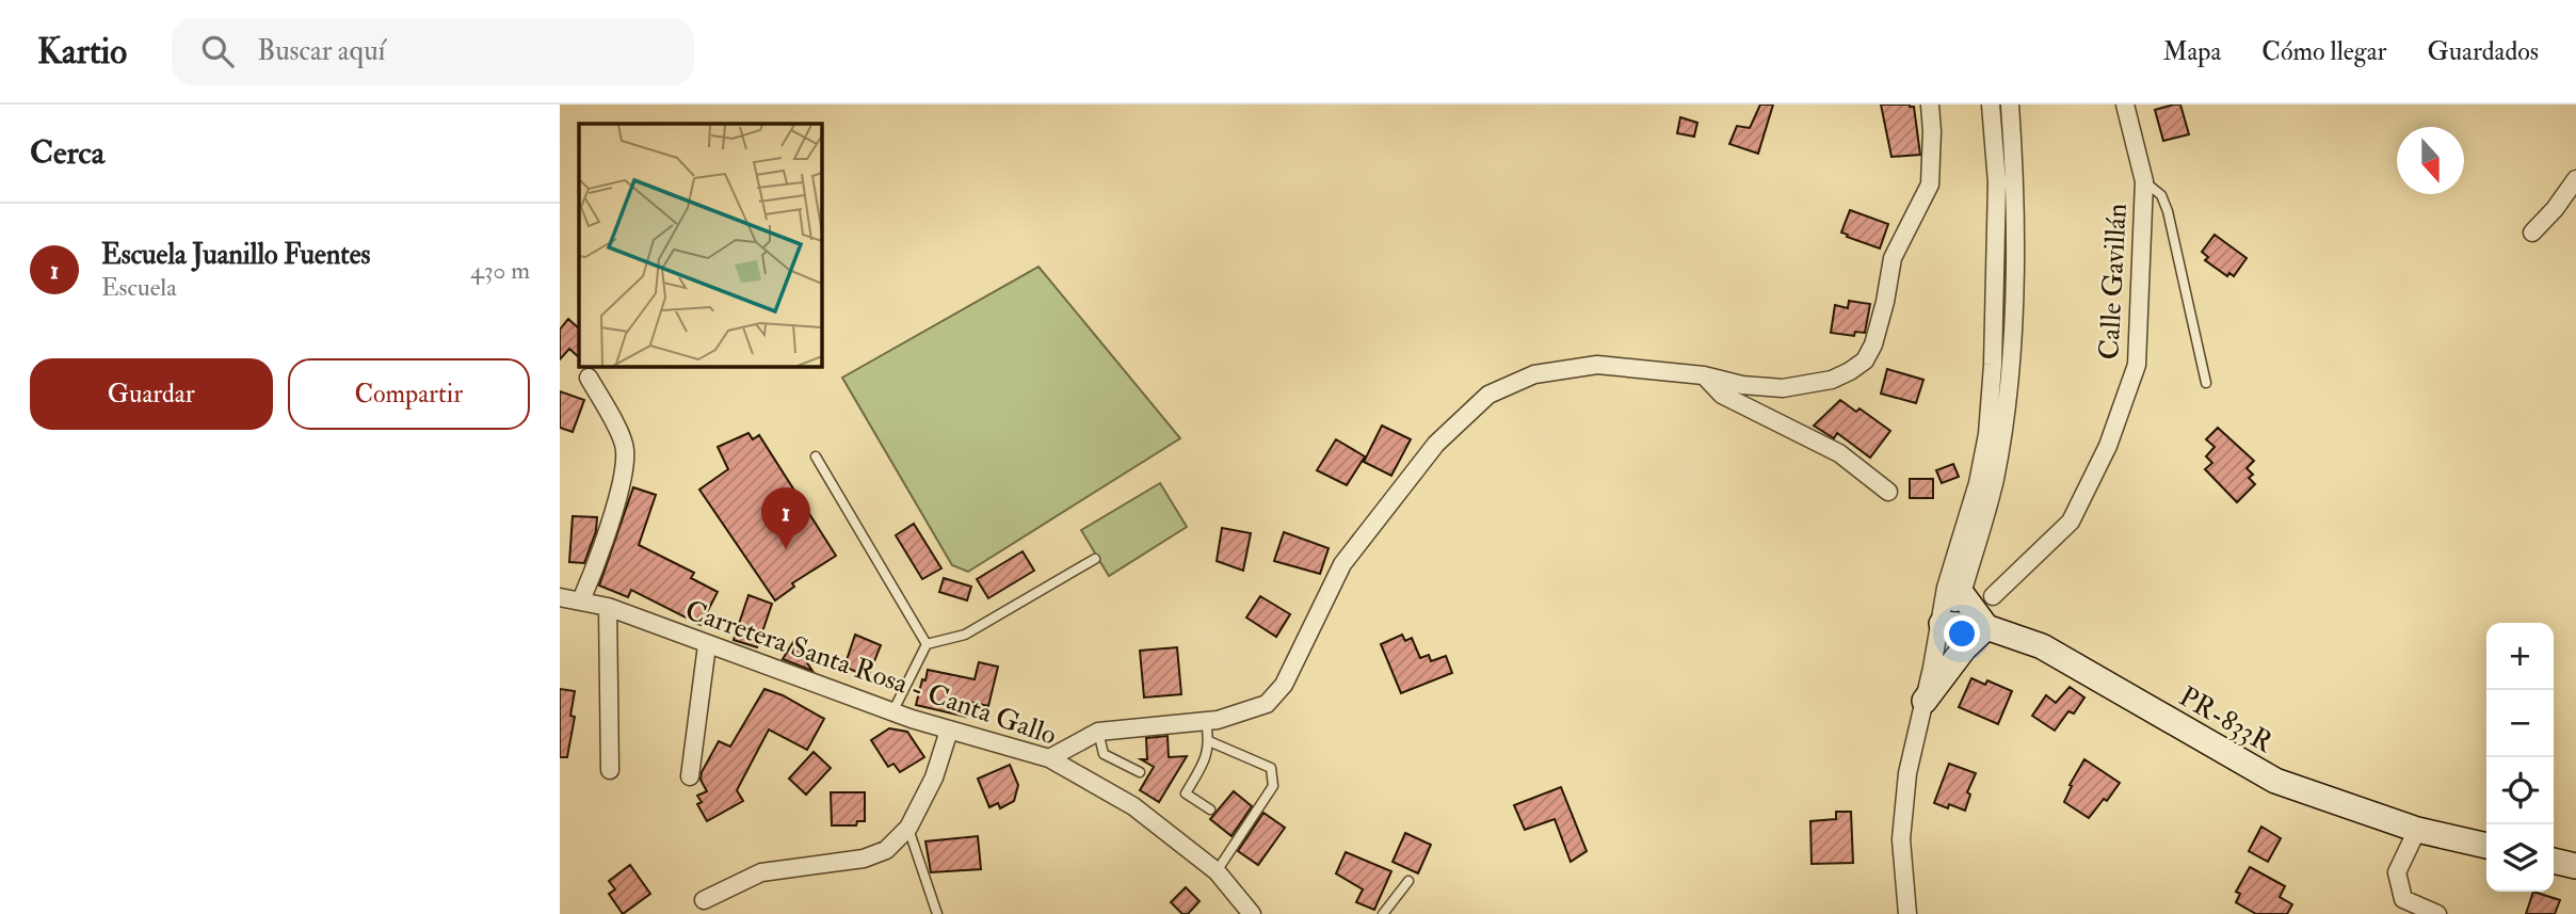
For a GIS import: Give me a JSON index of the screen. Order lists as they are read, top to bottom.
{
  "streets": {
    "street": ["Calle Gavillán", "Carretera Santa Rosa - Canta Gallo", "PR-833R"]
  },
  "north": "bottom",
  "page": {
    "header": "Kartio",
    "search": "Buscar aquí",
    "nav": ["Mapa", "Cómo llegar", "Guardados"],
    "heading": "Cerca",
    "list": [
      {
        "mark": "1",
        "name": "Escuela Juanillo Fuentes",
        "note": "Escuela",
        "value": "430 m"
      }
    ],
    "buttons": ["Guardar", "Compartir"],
    "pins": "1",
    "map_buttons": ["+", "−"]
  }
}
